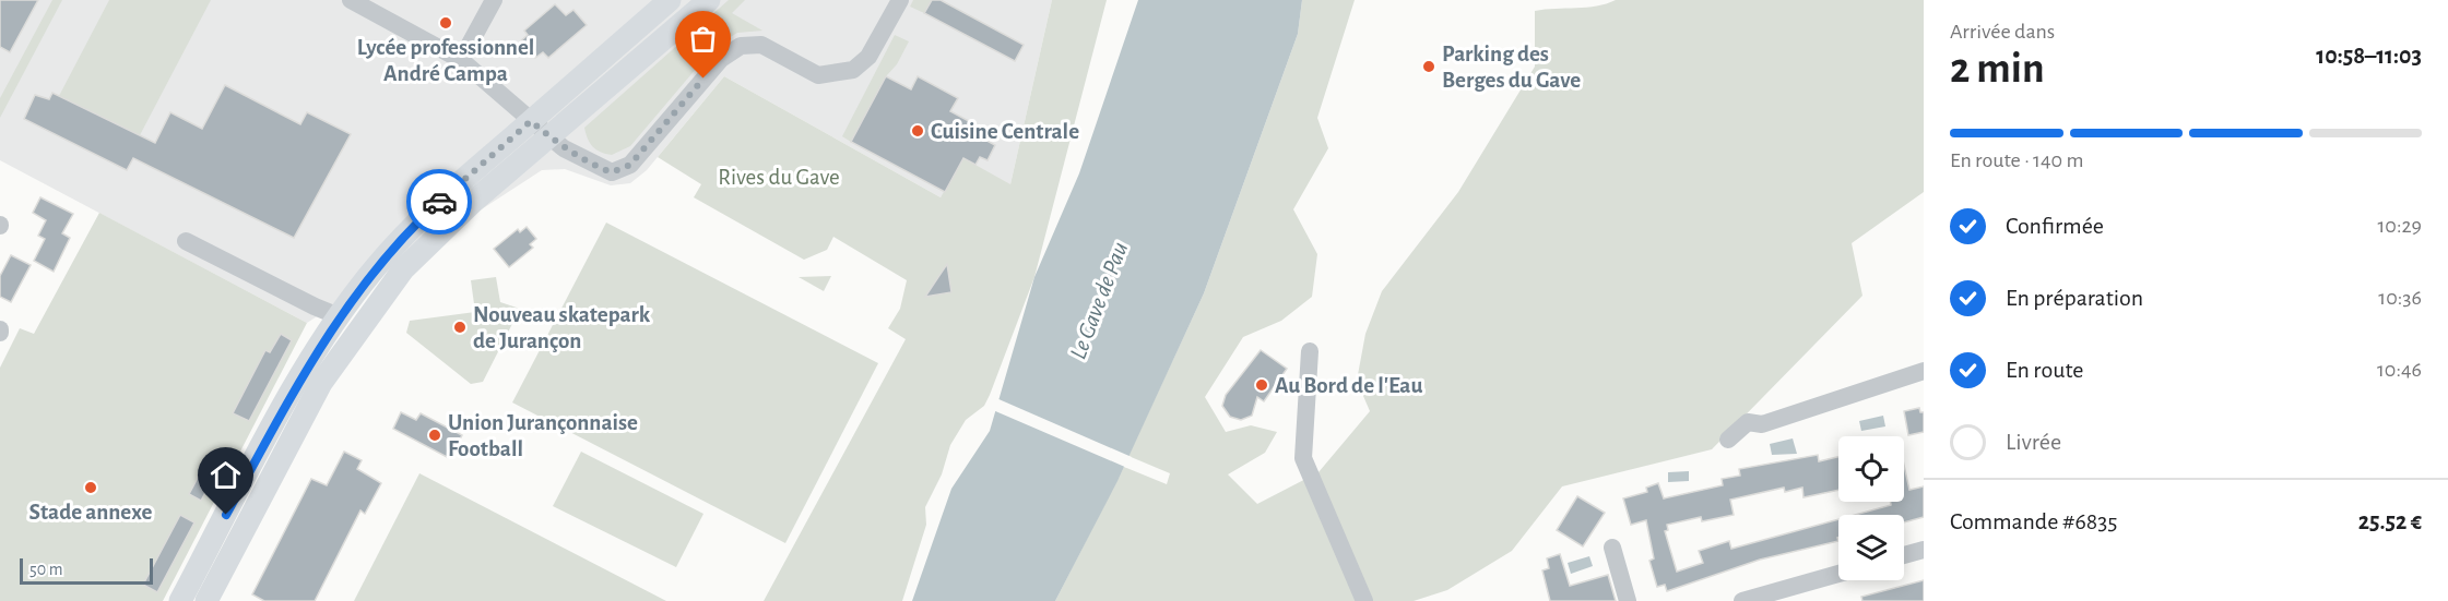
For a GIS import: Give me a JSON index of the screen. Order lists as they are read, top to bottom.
{
  "water": ["Le Gave de Pau"],
  "parks": ["Rives du Gave"],
  "places": [
    "Lycée professionnel André Campa",
    "Parking des Berges du Gave",
    "Cuisine Centrale",
    "Nouveau skatepark de Jurançon",
    "Au Bord de l'Eau",
    "Union Jurançonnaise Football",
    "Stade annexe"
  ],
  "scale_bar": "50 m",
  "page": {
    "heading": ["2 min", "Arrivée dans", "10:58–11:03"],
    "panel": ["Commande #6835", "25.52 €"],
    "bar": "En route · 140 m",
    "list": [
      ["Confirmée", "10:29"],
      ["En préparation", "10:36"],
      ["En route", "10:46"],
      "Livrée"
    ],
    "scale": "50 m"
  }
}
